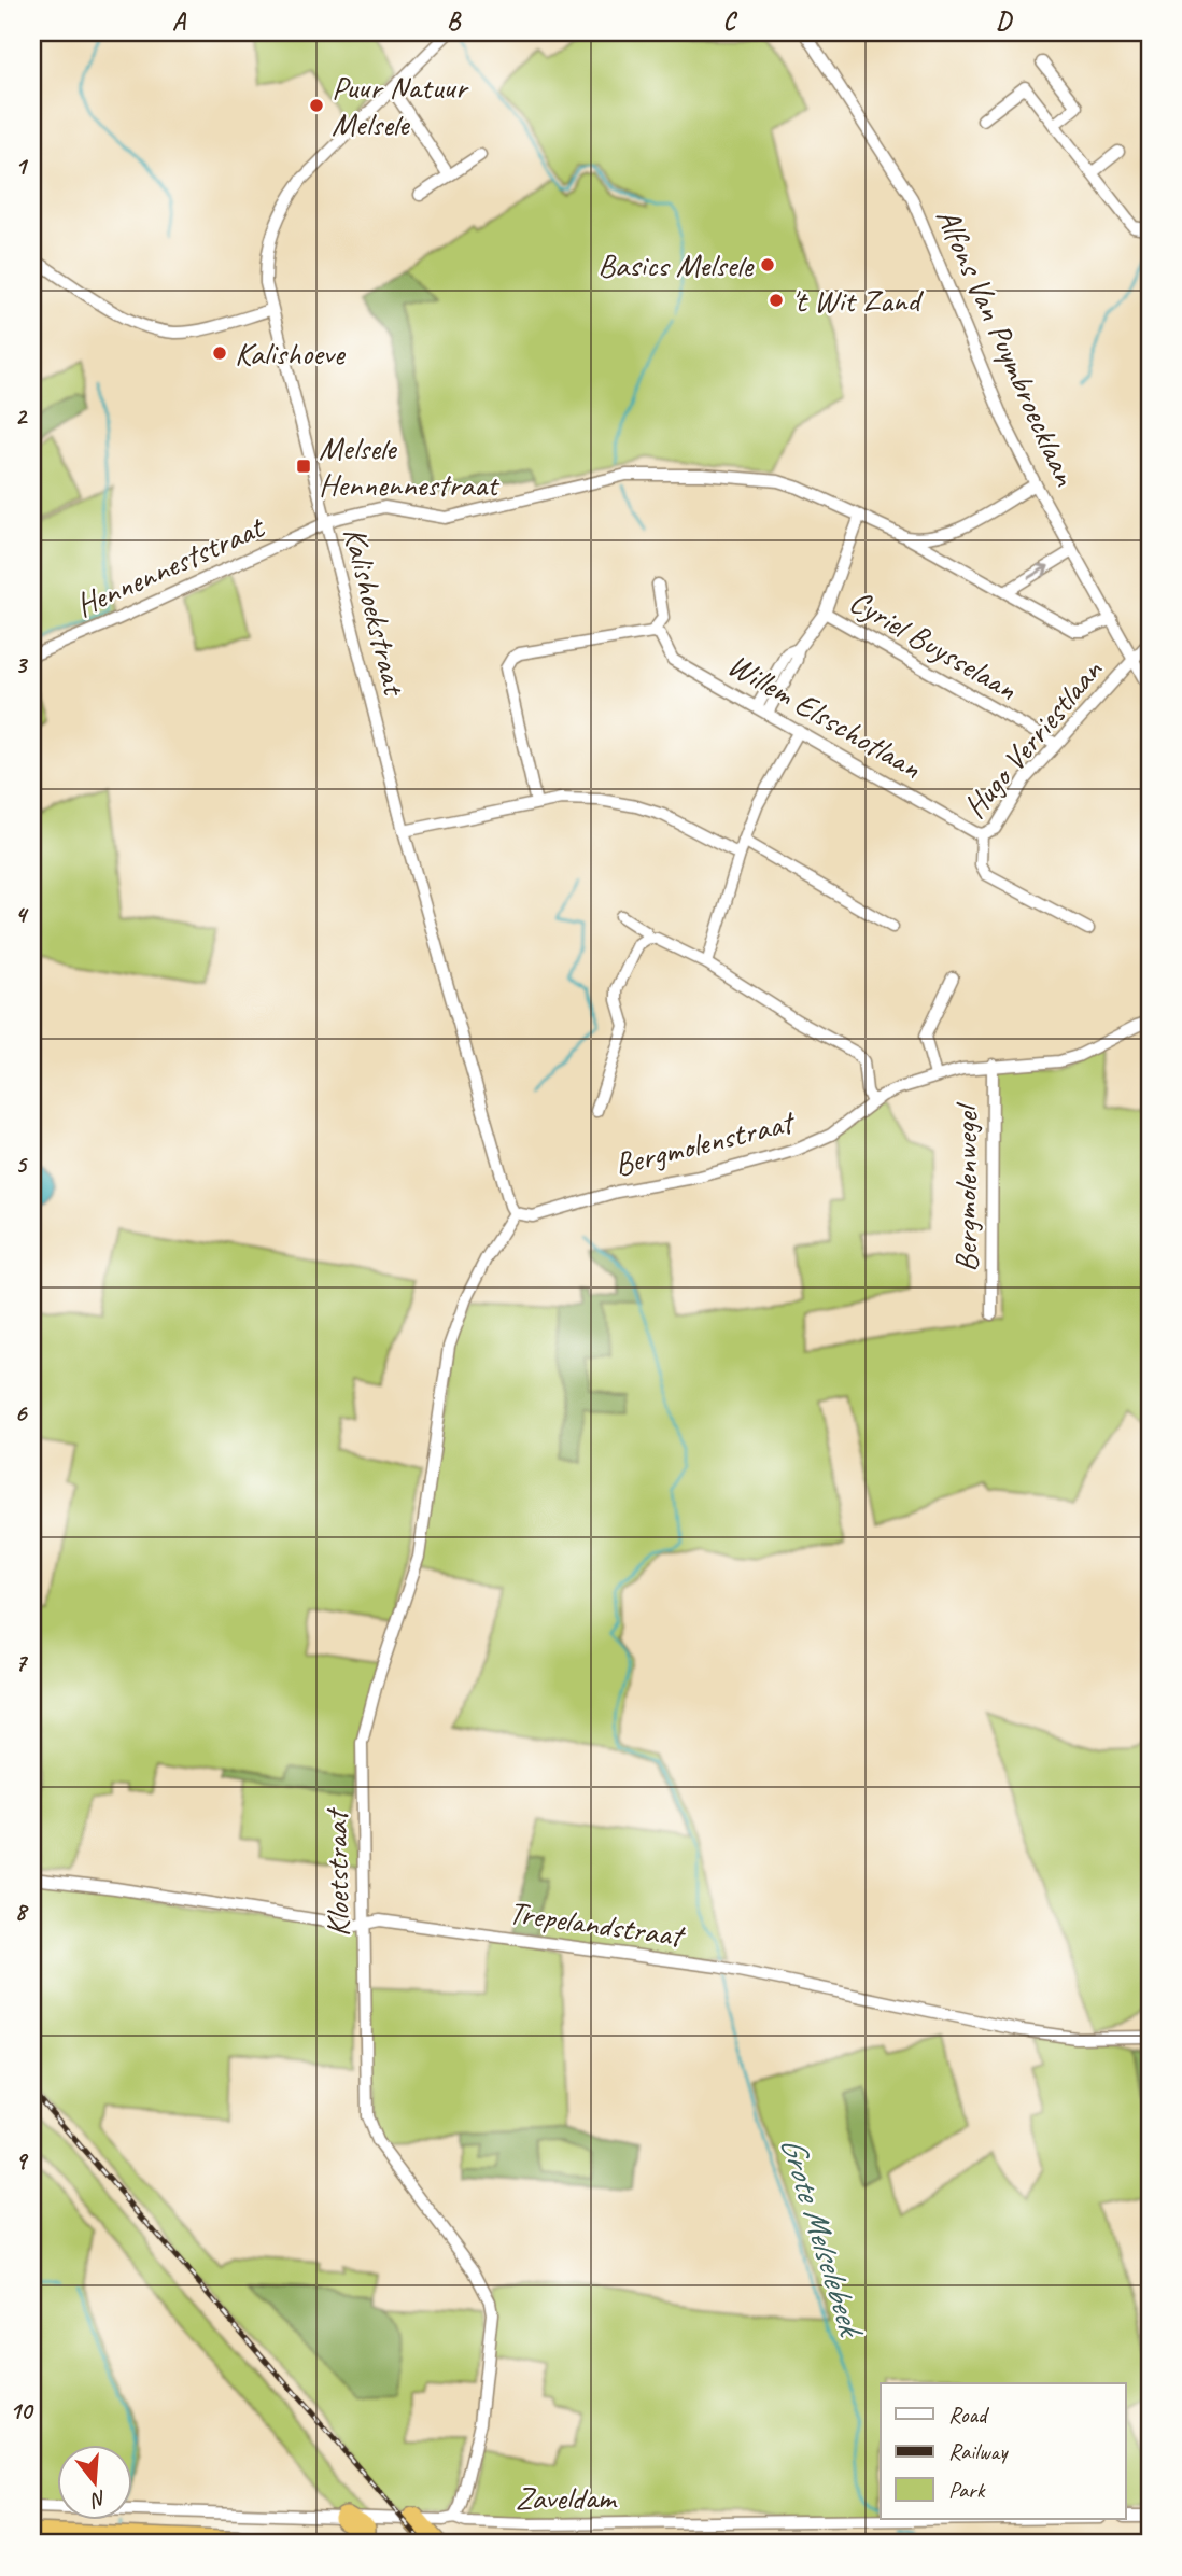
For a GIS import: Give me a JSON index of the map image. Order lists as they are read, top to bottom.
{
  "streets": {
    "street": [
      "Alfons Van Puymbroecklaan",
      "Hennenneststraat",
      "Kalishoekstraat",
      "Cyriel Buysselaan",
      "Willem Elsschotlaan",
      "Hugo Verriestlaan",
      "Bergmolenstraat",
      "Bergmolenwegel",
      "Kloetstraat",
      "Trepelandstraat",
      "Zaveldam"
    ]
  },
  "crossings": [
    ["Alfons Van Puymbroecklaan", "Hennenneststraat"],
    ["Alfons Van Puymbroecklaan", "Hugo Verriestlaan"],
    ["Hennenneststraat", "Kalishoekstraat"],
    ["Hennenneststraat", "Cyriel Buysselaan"],
    ["Kalishoekstraat", "Bergmolenstraat"],
    ["Kalishoekstraat", "Kloetstraat"],
    ["Cyriel Buysselaan", "Willem Elsschotlaan"],
    ["Cyriel Buysselaan", "Hugo Verriestlaan"],
    ["Willem Elsschotlaan", "Hugo Verriestlaan"],
    ["Bergmolenstraat", "Bergmolenwegel"],
    ["Bergmolenstraat", "Kloetstraat"],
    ["Kloetstraat", "Trepelandstraat"],
    ["Kloetstraat", "Zaveldam"]
  ],
  "water": ["Grote Melselebeek"],
  "places": {
    "other": [
      "Puur Natuur Melsele",
      "Basics Melsele",
      "'t Wit Zand",
      "Kalishoeve"
    ],
    "transit": ["Melsele Hennennestraat"]
  },
  "legend": ["Road", "Railway", "Park"],
  "north": "bottom",
  "grid": {
    "columns": [
      "A",
      "B",
      "C",
      "D"
    ],
    "rows": [
      "1",
      "2",
      "3",
      "4",
      "5",
      "6",
      "7",
      "8",
      "9",
      "10"
    ]
  }
}
